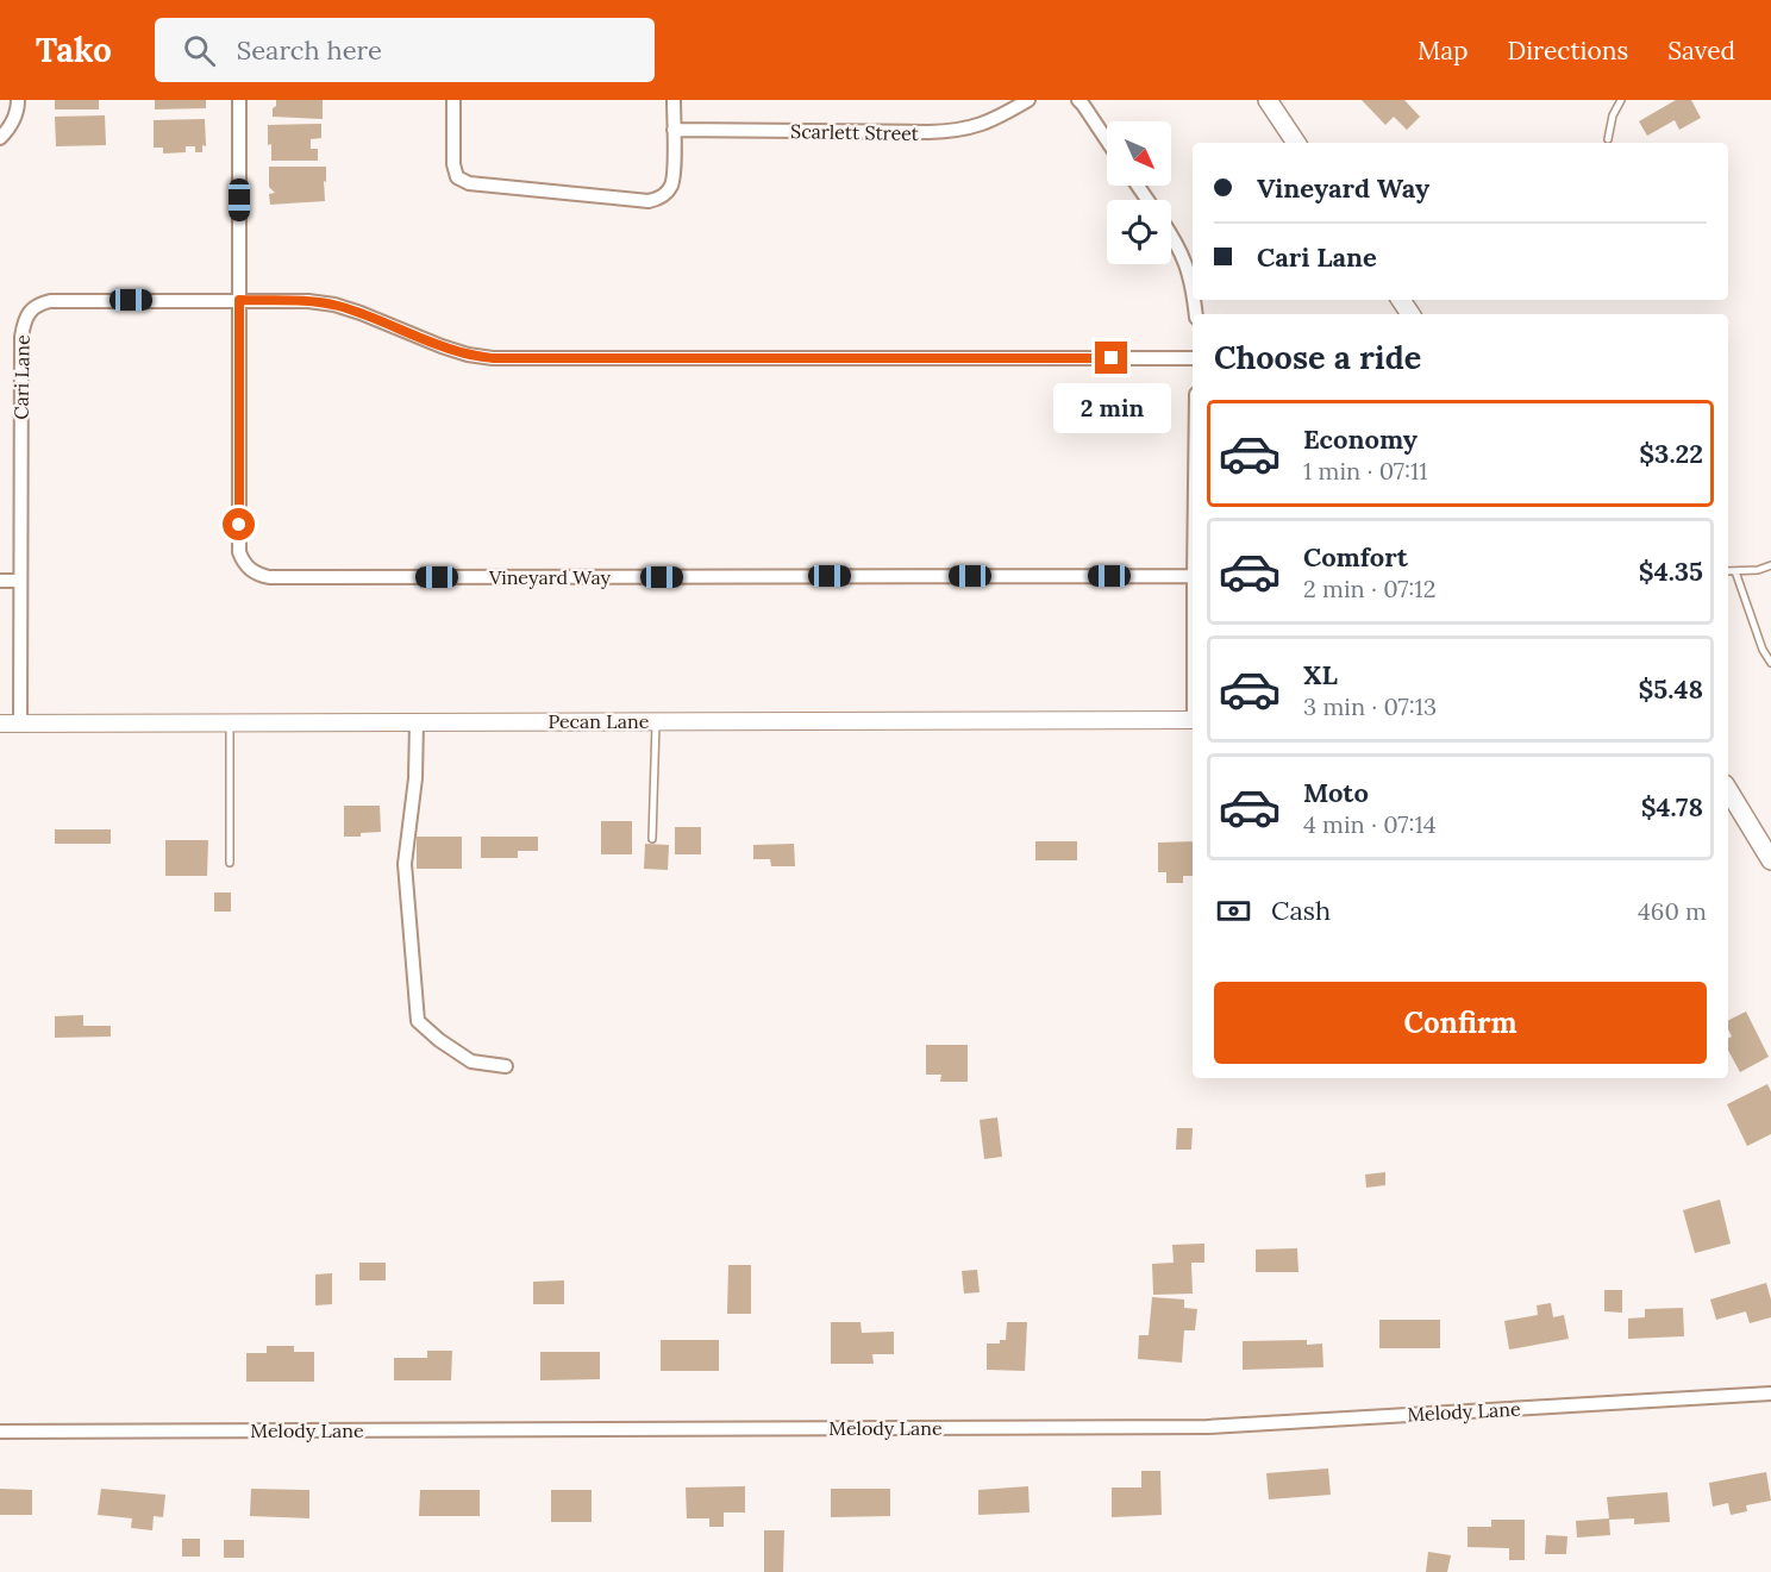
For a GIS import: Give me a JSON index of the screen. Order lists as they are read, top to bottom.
{
  "streets": {
    "street": [
      "Scarlett Street",
      "Cari Lane",
      "Vineyard Way",
      "Pecan Lane",
      "Melody Lane"
    ]
  },
  "crossings": [
    ["Cari Lane", "Vineyard Way"],
    ["Cari Lane", "Pecan Lane"]
  ],
  "north": "bottom right",
  "page": {
    "header": "Tako",
    "search": "Search here",
    "nav": ["Map", "Directions", "Saved"],
    "banner": ["Vineyard Way", "Cari Lane"],
    "heading": "Choose a ride",
    "bubble": "2 min",
    "list": [
      {
        "name": "Economy",
        "note": "1 min · 07:11",
        "value": "$3.22"
      },
      {
        "name": "Comfort",
        "note": "2 min · 07:12",
        "value": "$4.35"
      },
      {
        "name": "XL",
        "note": "3 min · 07:13",
        "value": "$5.48"
      },
      {
        "name": "Moto",
        "note": "4 min · 07:14",
        "value": "$4.78"
      }
    ],
    "pay": ["Cash", "460 m"],
    "buttons": "Confirm"
  }
}
